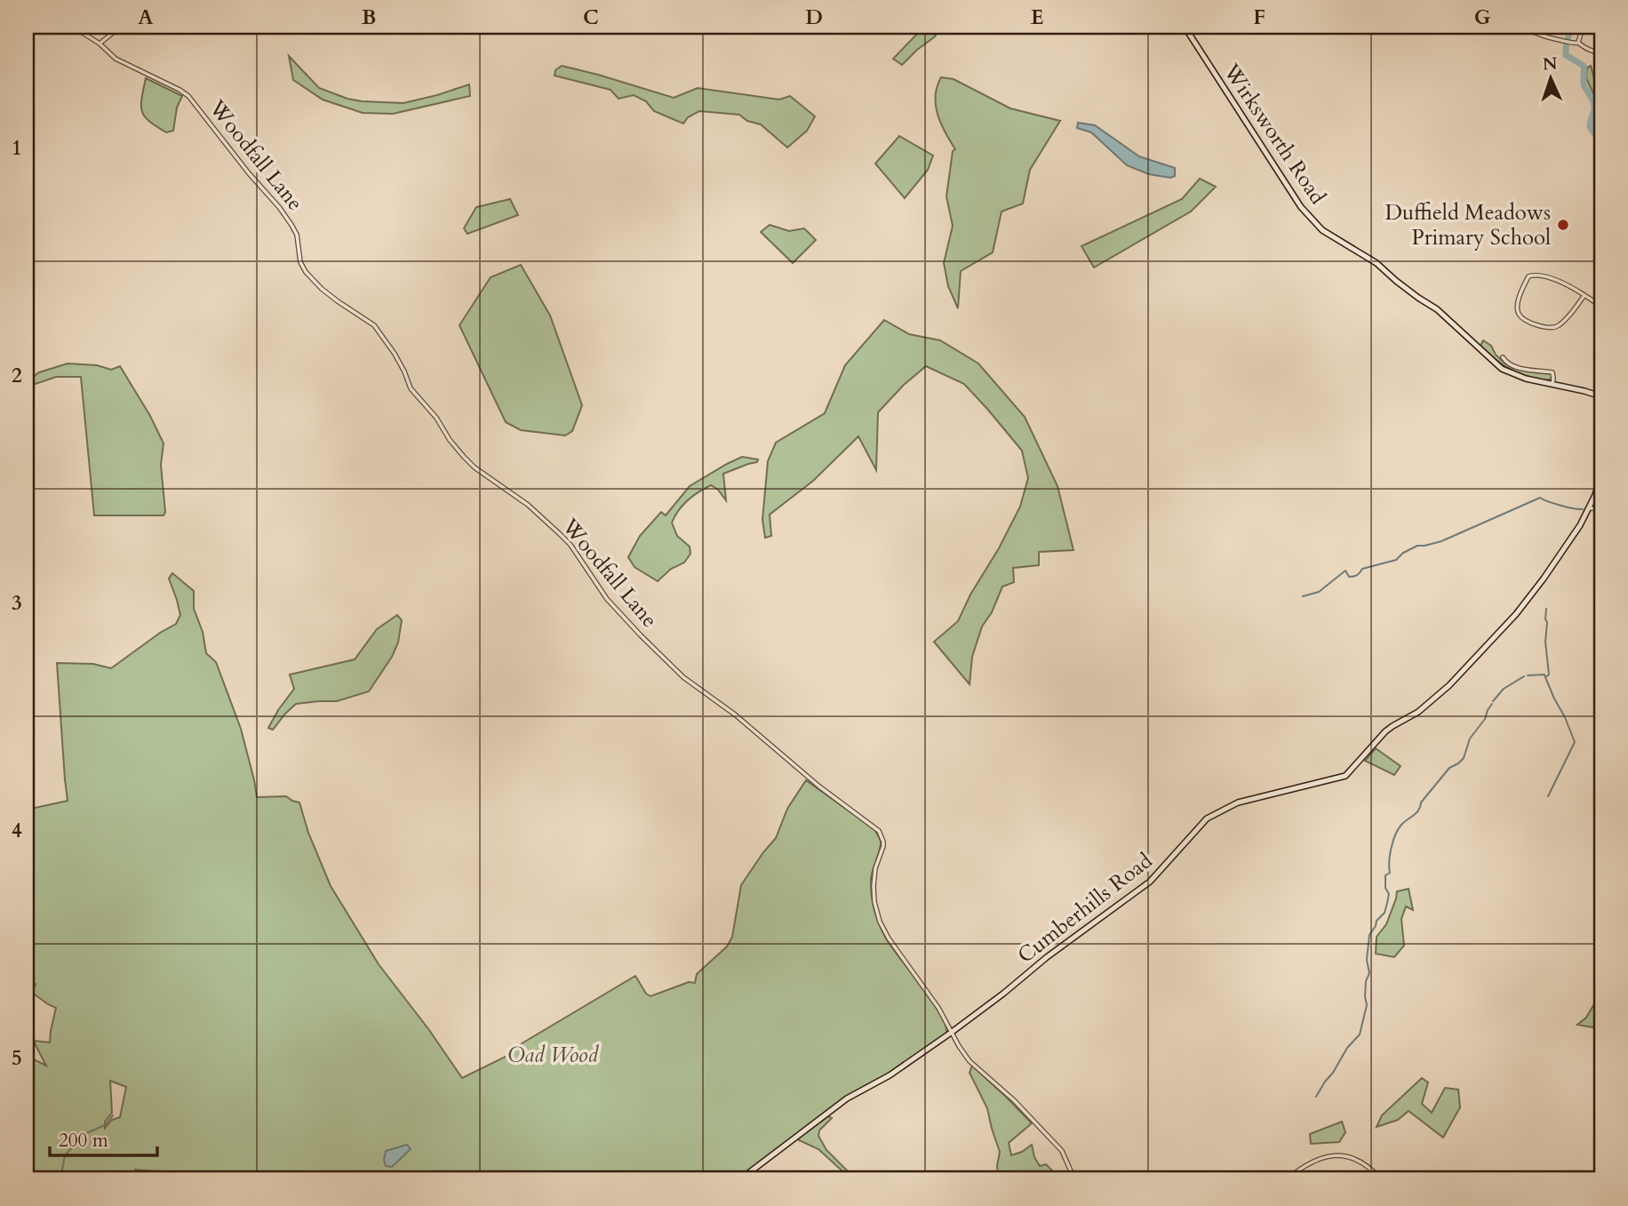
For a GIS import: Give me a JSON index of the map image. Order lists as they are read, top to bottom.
{
  "streets": {
    "street": ["Wirksworth Road", "Woodfall Lane", "Cumberhills Road"]
  },
  "crossings": [
    ["Woodfall Lane", "Cumberhills Road"]
  ],
  "parks": ["Oad Wood"],
  "places": ["Duffield Meadows Primary School"],
  "scale_bar": "200 m",
  "north": "top",
  "grid": {
    "columns": [
      "A",
      "B",
      "C",
      "D",
      "E",
      "F",
      "G"
    ],
    "rows": [
      "1",
      "2",
      "3",
      "4",
      "5"
    ]
  }
}
